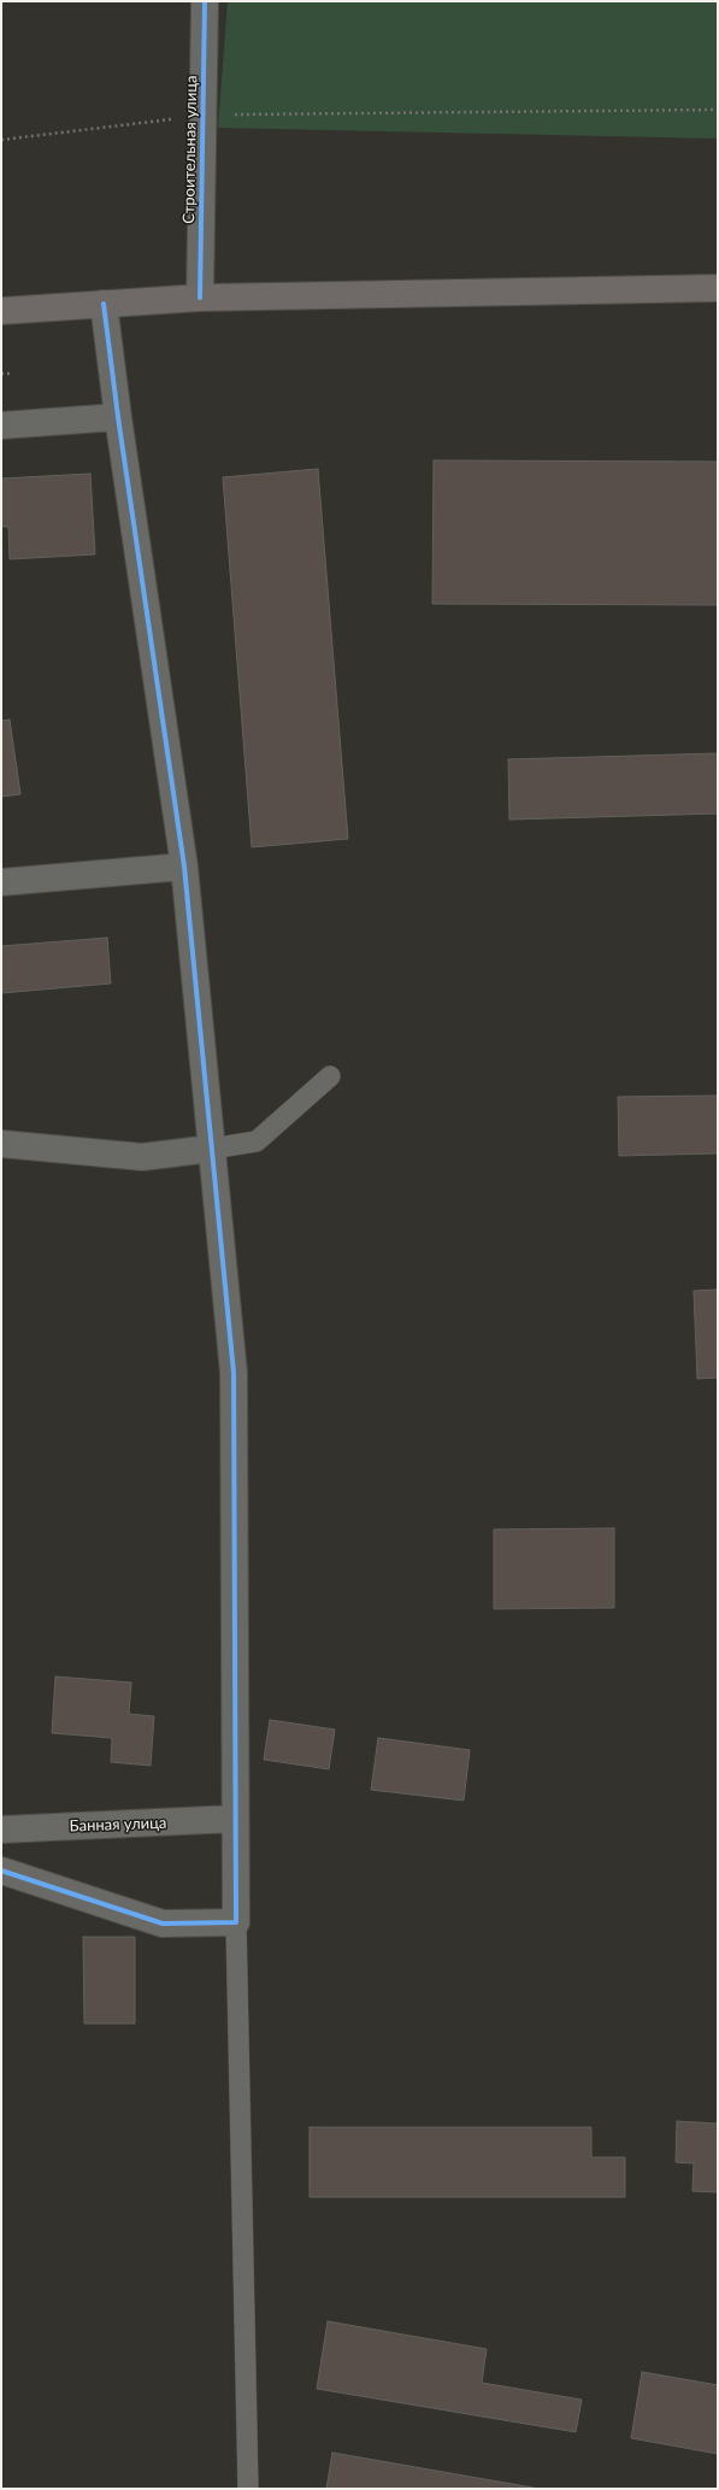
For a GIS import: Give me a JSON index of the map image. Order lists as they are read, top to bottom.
{
  "streets": {
    "street": ["Строительная улица", "Банная улица"]
  }
}
